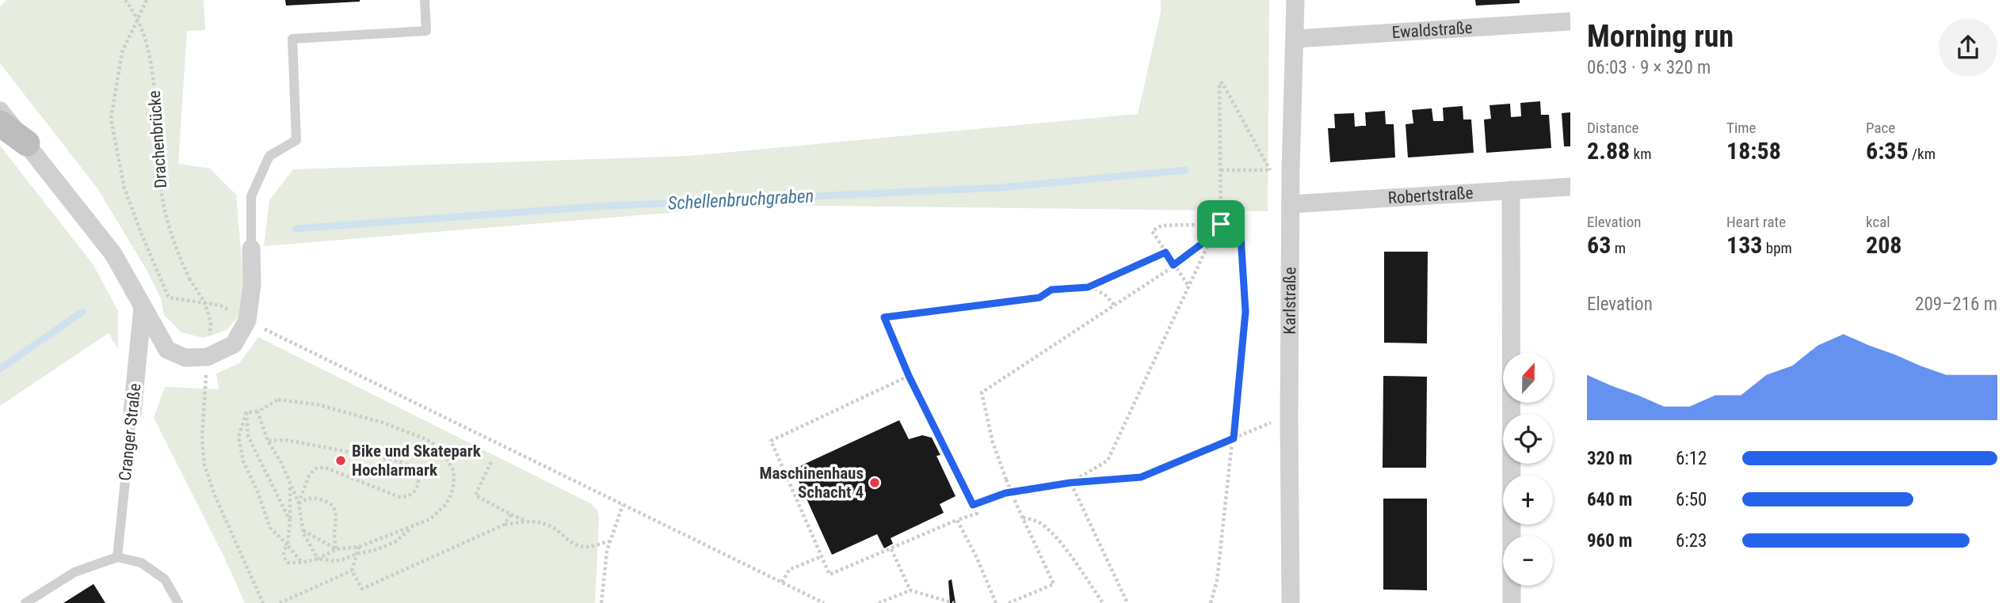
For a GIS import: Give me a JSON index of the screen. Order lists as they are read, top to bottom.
{
  "streets": {
    "street": [
      "Ewaldstraße",
      "Robertstraße",
      "Karlstraße",
      "Cranger Straße"
    ],
    "path": ["Drachenbrücke"]
  },
  "crossings": [
    ["Ewaldstraße", "Karlstraße"],
    ["Robertstraße", "Karlstraße"]
  ],
  "water": ["Schellenbruchgraben"],
  "places": ["Bike und Skatepark Hochlarmark", "Maschinenhaus Schacht 4"],
  "north": "top",
  "page": {
    "heading": ["Morning run", "06:03 · 9 × 320 m"],
    "stats": [
      ["Distance", "2.88 km"],
      ["Time", "18:58"],
      ["Pace", "6:35 /km"],
      ["Elevation", "63 m"],
      ["Heart rate", "133 bpm"],
      ["kcal", "208"]
    ],
    "chart": ["Elevation", "209–216 m"],
    "map_buttons": ["+", "−"],
    "list": [
      {
        "name": "320 m",
        "note": "6:12"
      },
      {
        "name": "640 m",
        "note": "6:50"
      },
      {
        "name": "960 m",
        "note": "6:23"
      }
    ]
  }
}
